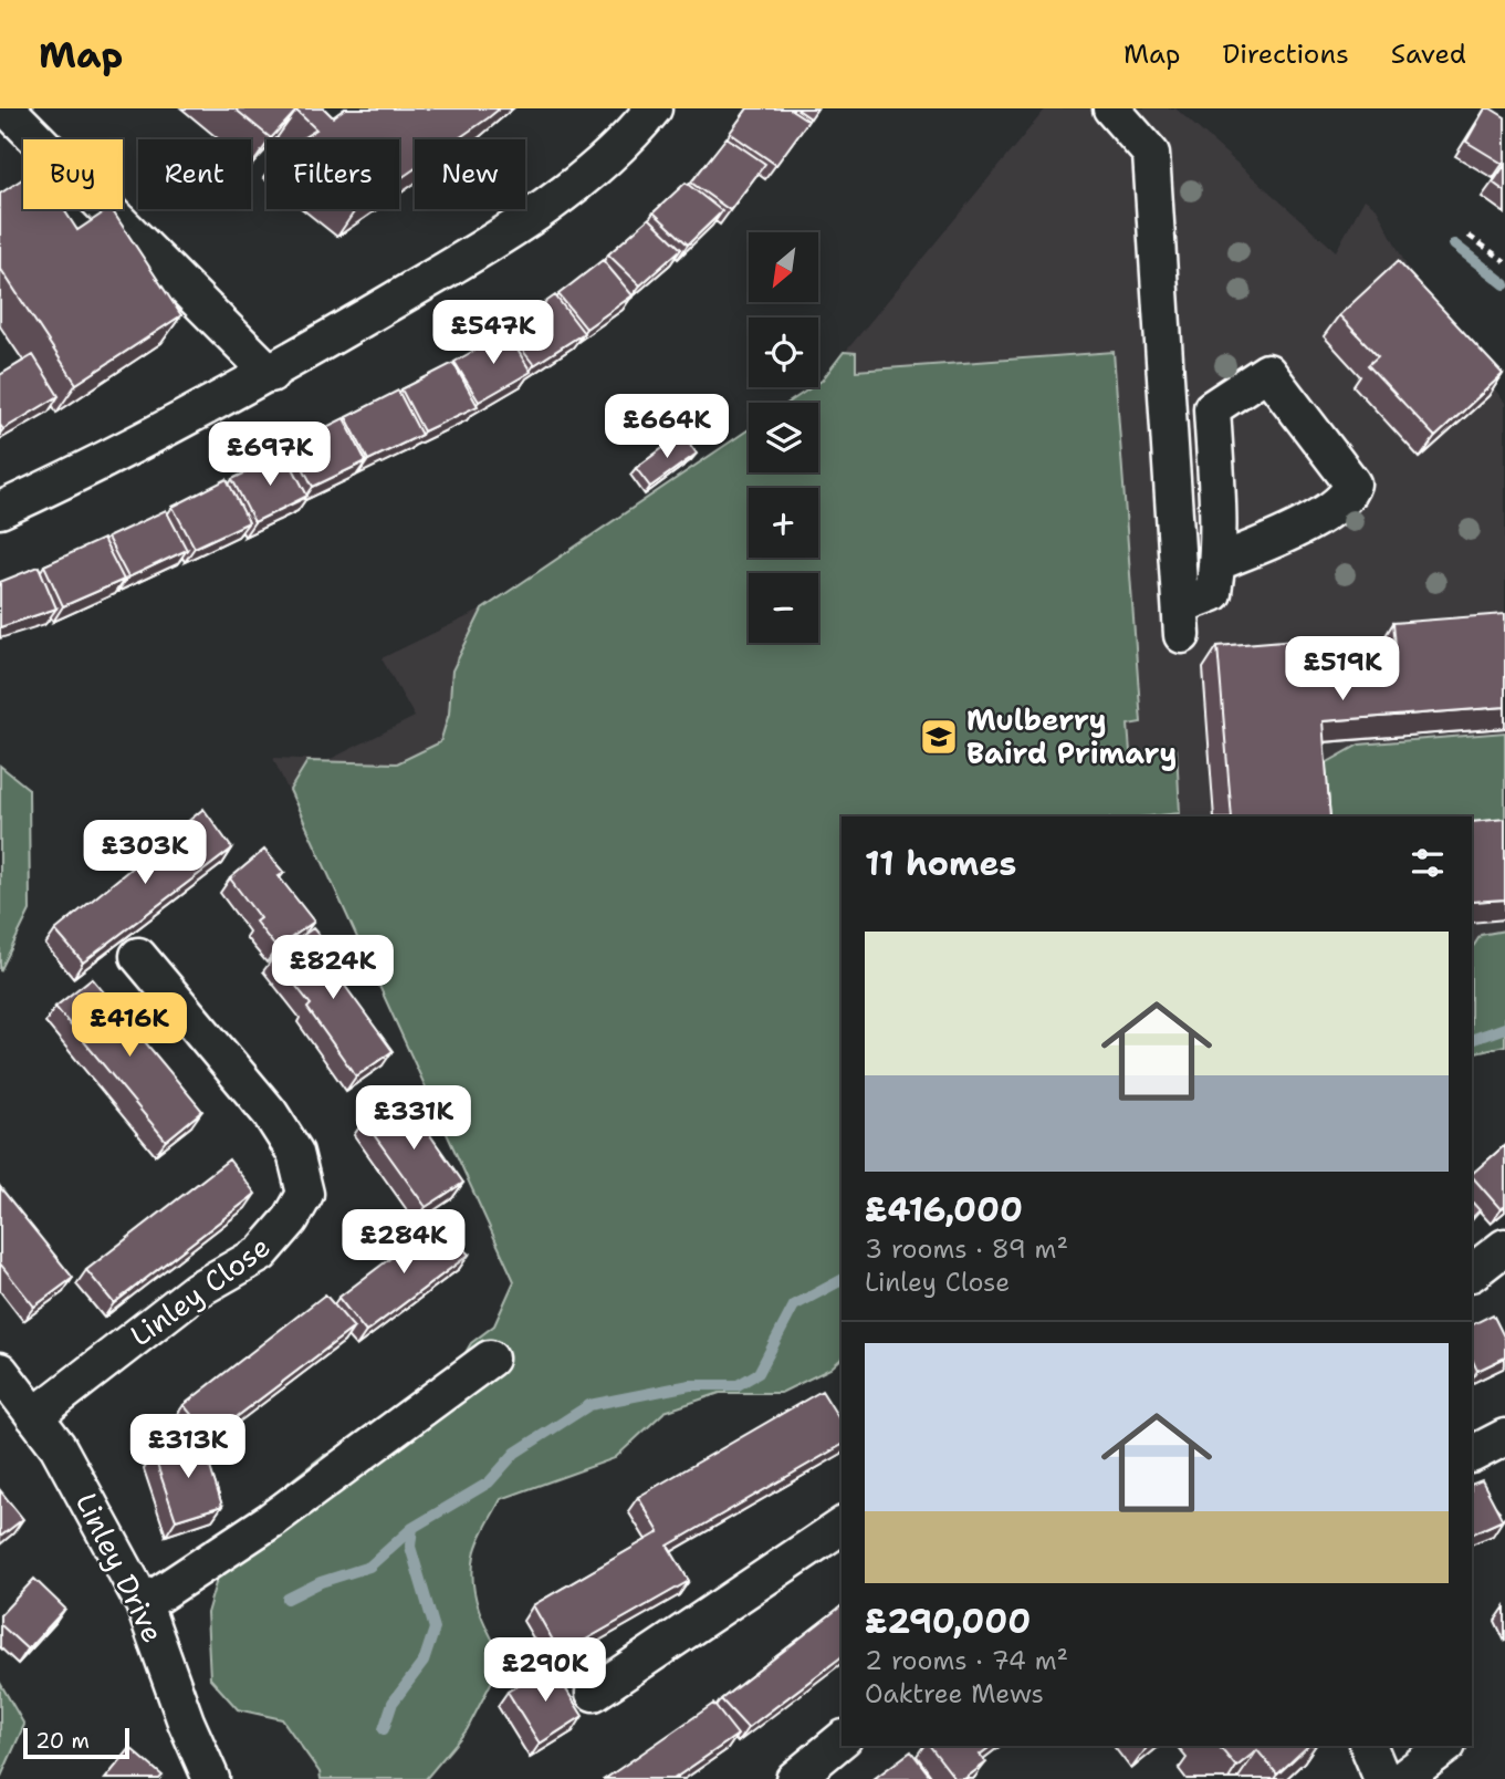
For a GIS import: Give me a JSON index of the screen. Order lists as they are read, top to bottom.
{
  "streets": {
    "street": ["Linley Close", "Linley Drive"]
  },
  "crossings": [
    ["Linley Close", "Linley Drive"]
  ],
  "places": {
    "school or university": ["Mulberry Baird Primary"]
  },
  "scale_bar": "20 m",
  "north": "bottom left",
  "page": {
    "header": "Map",
    "nav": ["Map", "Directions", "Saved"],
    "chip": [
      "Buy",
      "Rent",
      "Filters",
      "New"
    ],
    "map_buttons": ["+", "−"],
    "price": [
      "£547K",
      "£664K",
      "£697K",
      "£519K",
      "£303K",
      "£824K",
      "£416K",
      "£331K",
      "£284K",
      "£313K",
      "£290K"
    ],
    "heading": "11 homes",
    "list": [
      {
        "name": "£416,000",
        "note": "3 rooms · 89 m² · Linley Close"
      },
      {
        "name": "£290,000",
        "note": "2 rooms · 74 m² · Oaktree Mews"
      }
    ],
    "scale": "20 m"
  }
}
